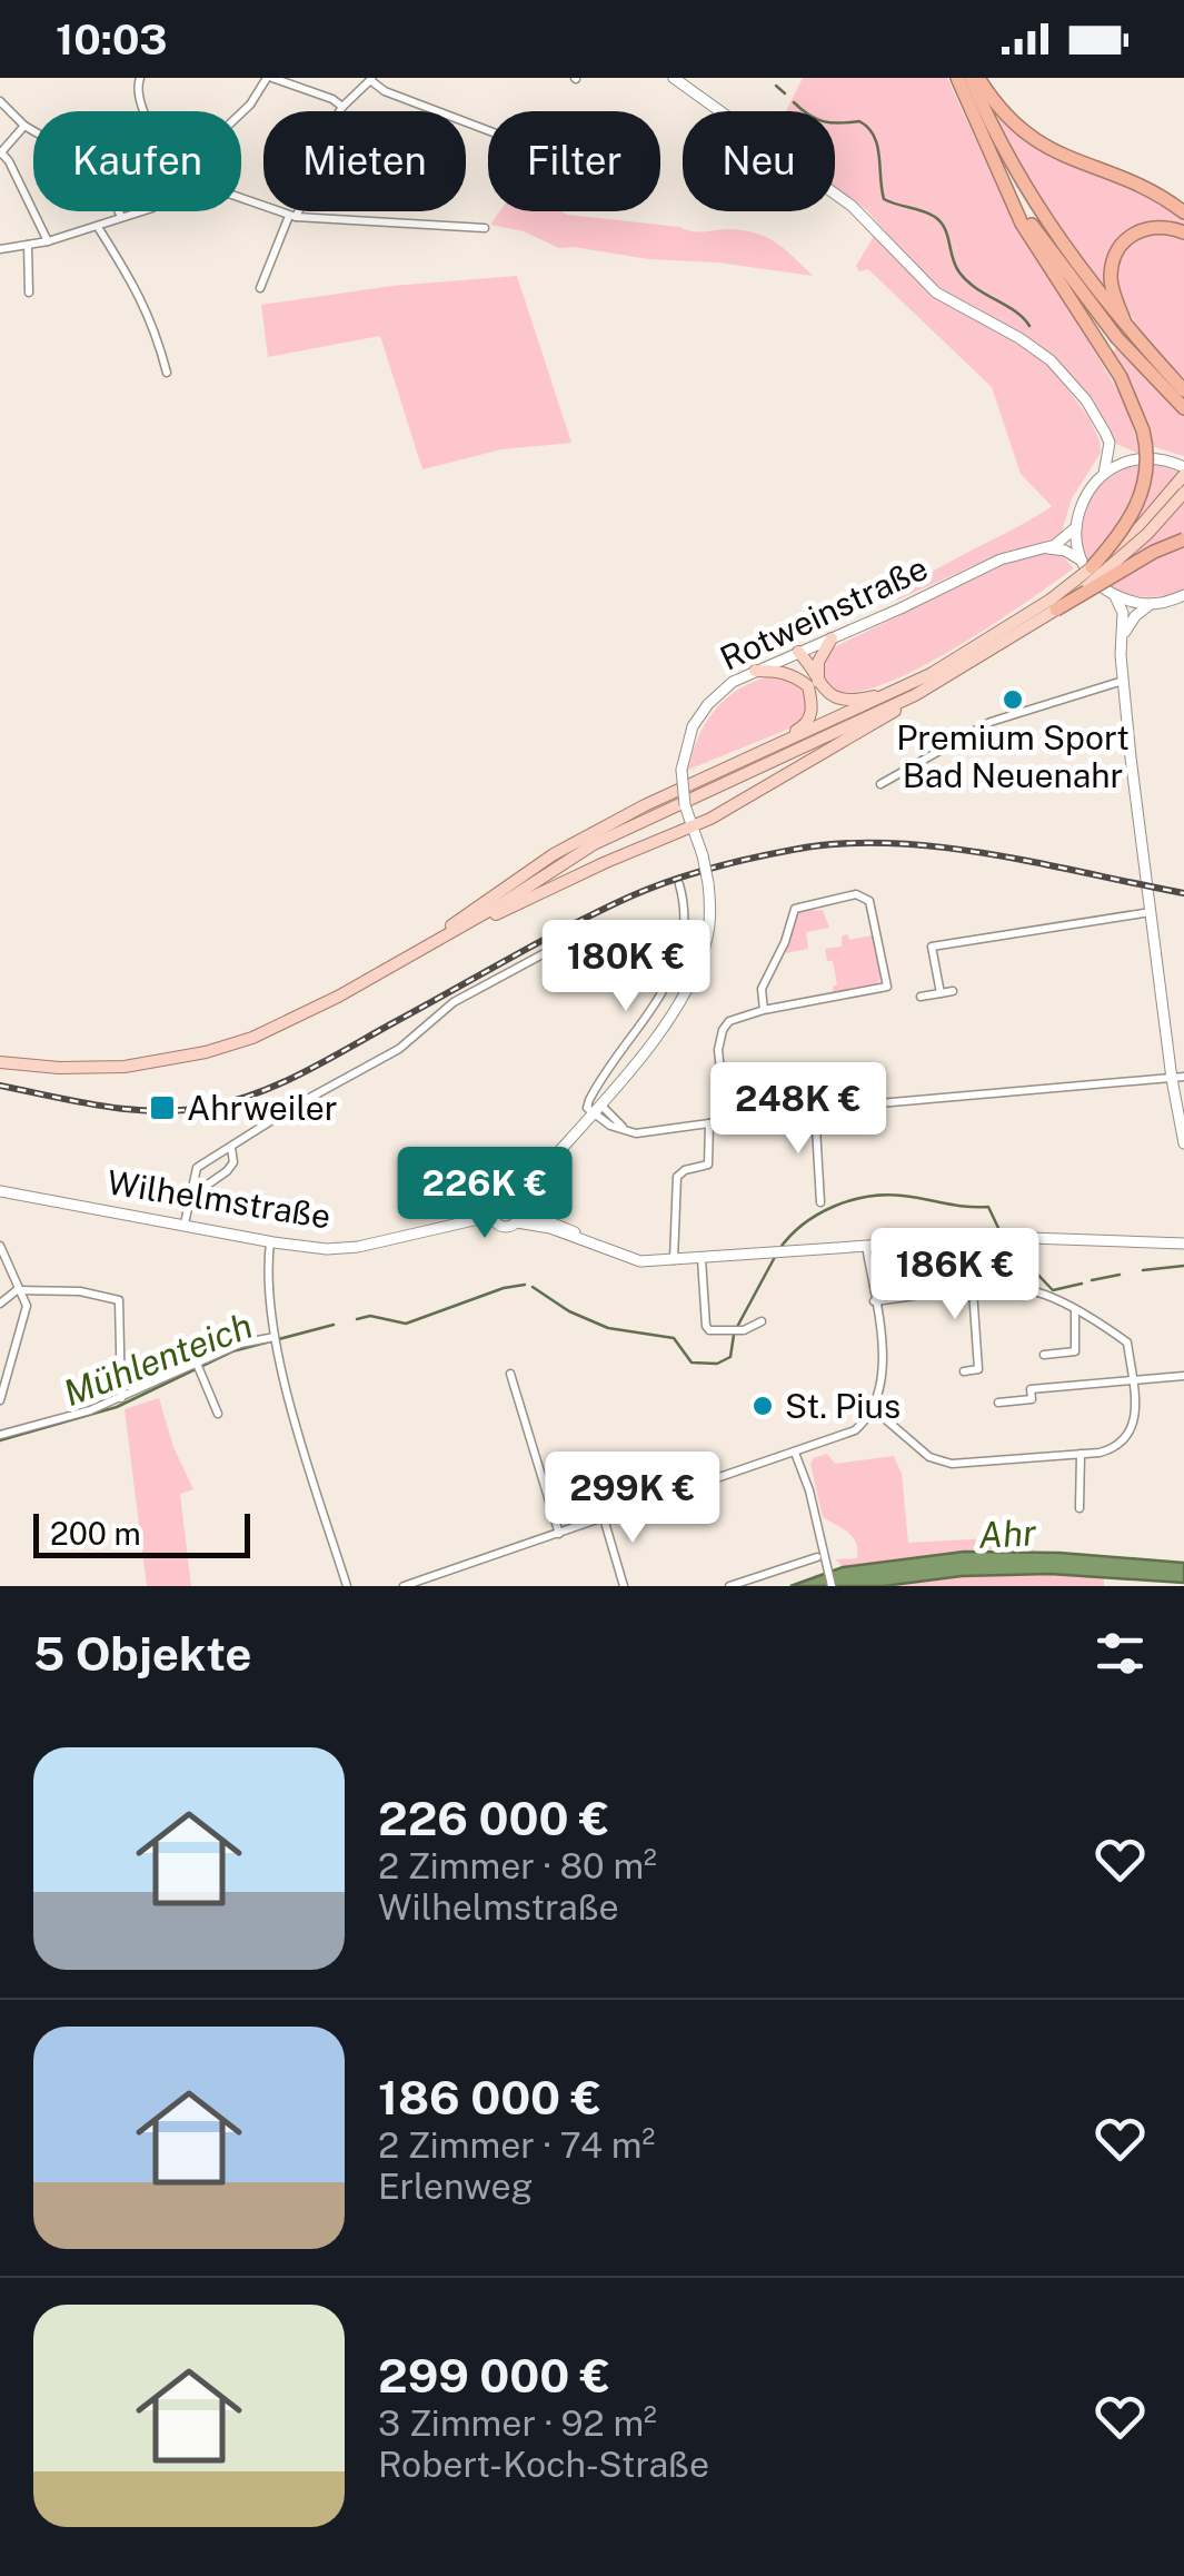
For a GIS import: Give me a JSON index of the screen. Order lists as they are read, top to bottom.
{
  "streets": {
    "main road": ["Rotweinstraße", "Wilhelmstraße"]
  },
  "water": ["Mühlenteich", "Ahr"],
  "places": {
    "other": ["Premium Sport Bad Neuenahr", "St. Pius"],
    "transit": ["Ahrweiler"]
  },
  "scale_bar": "200 m",
  "page": {
    "status": "10:03",
    "chip": [
      "Kaufen",
      "Mieten",
      "Filter",
      "Neu"
    ],
    "price": [
      "180K €",
      "248K €",
      "226K €",
      "186K €",
      "299K €"
    ],
    "scale": "200 m",
    "heading": "5 Objekte",
    "list": [
      {
        "name": "226 000 €",
        "note": "2 Zimmer · 80 m² · Wilhelmstraße"
      },
      {
        "name": "186 000 €",
        "note": "2 Zimmer · 74 m² · Erlenweg"
      },
      {
        "name": "299 000 €",
        "note": "3 Zimmer · 92 m² · Robert-Koch-Straße"
      }
    ]
  }
}
